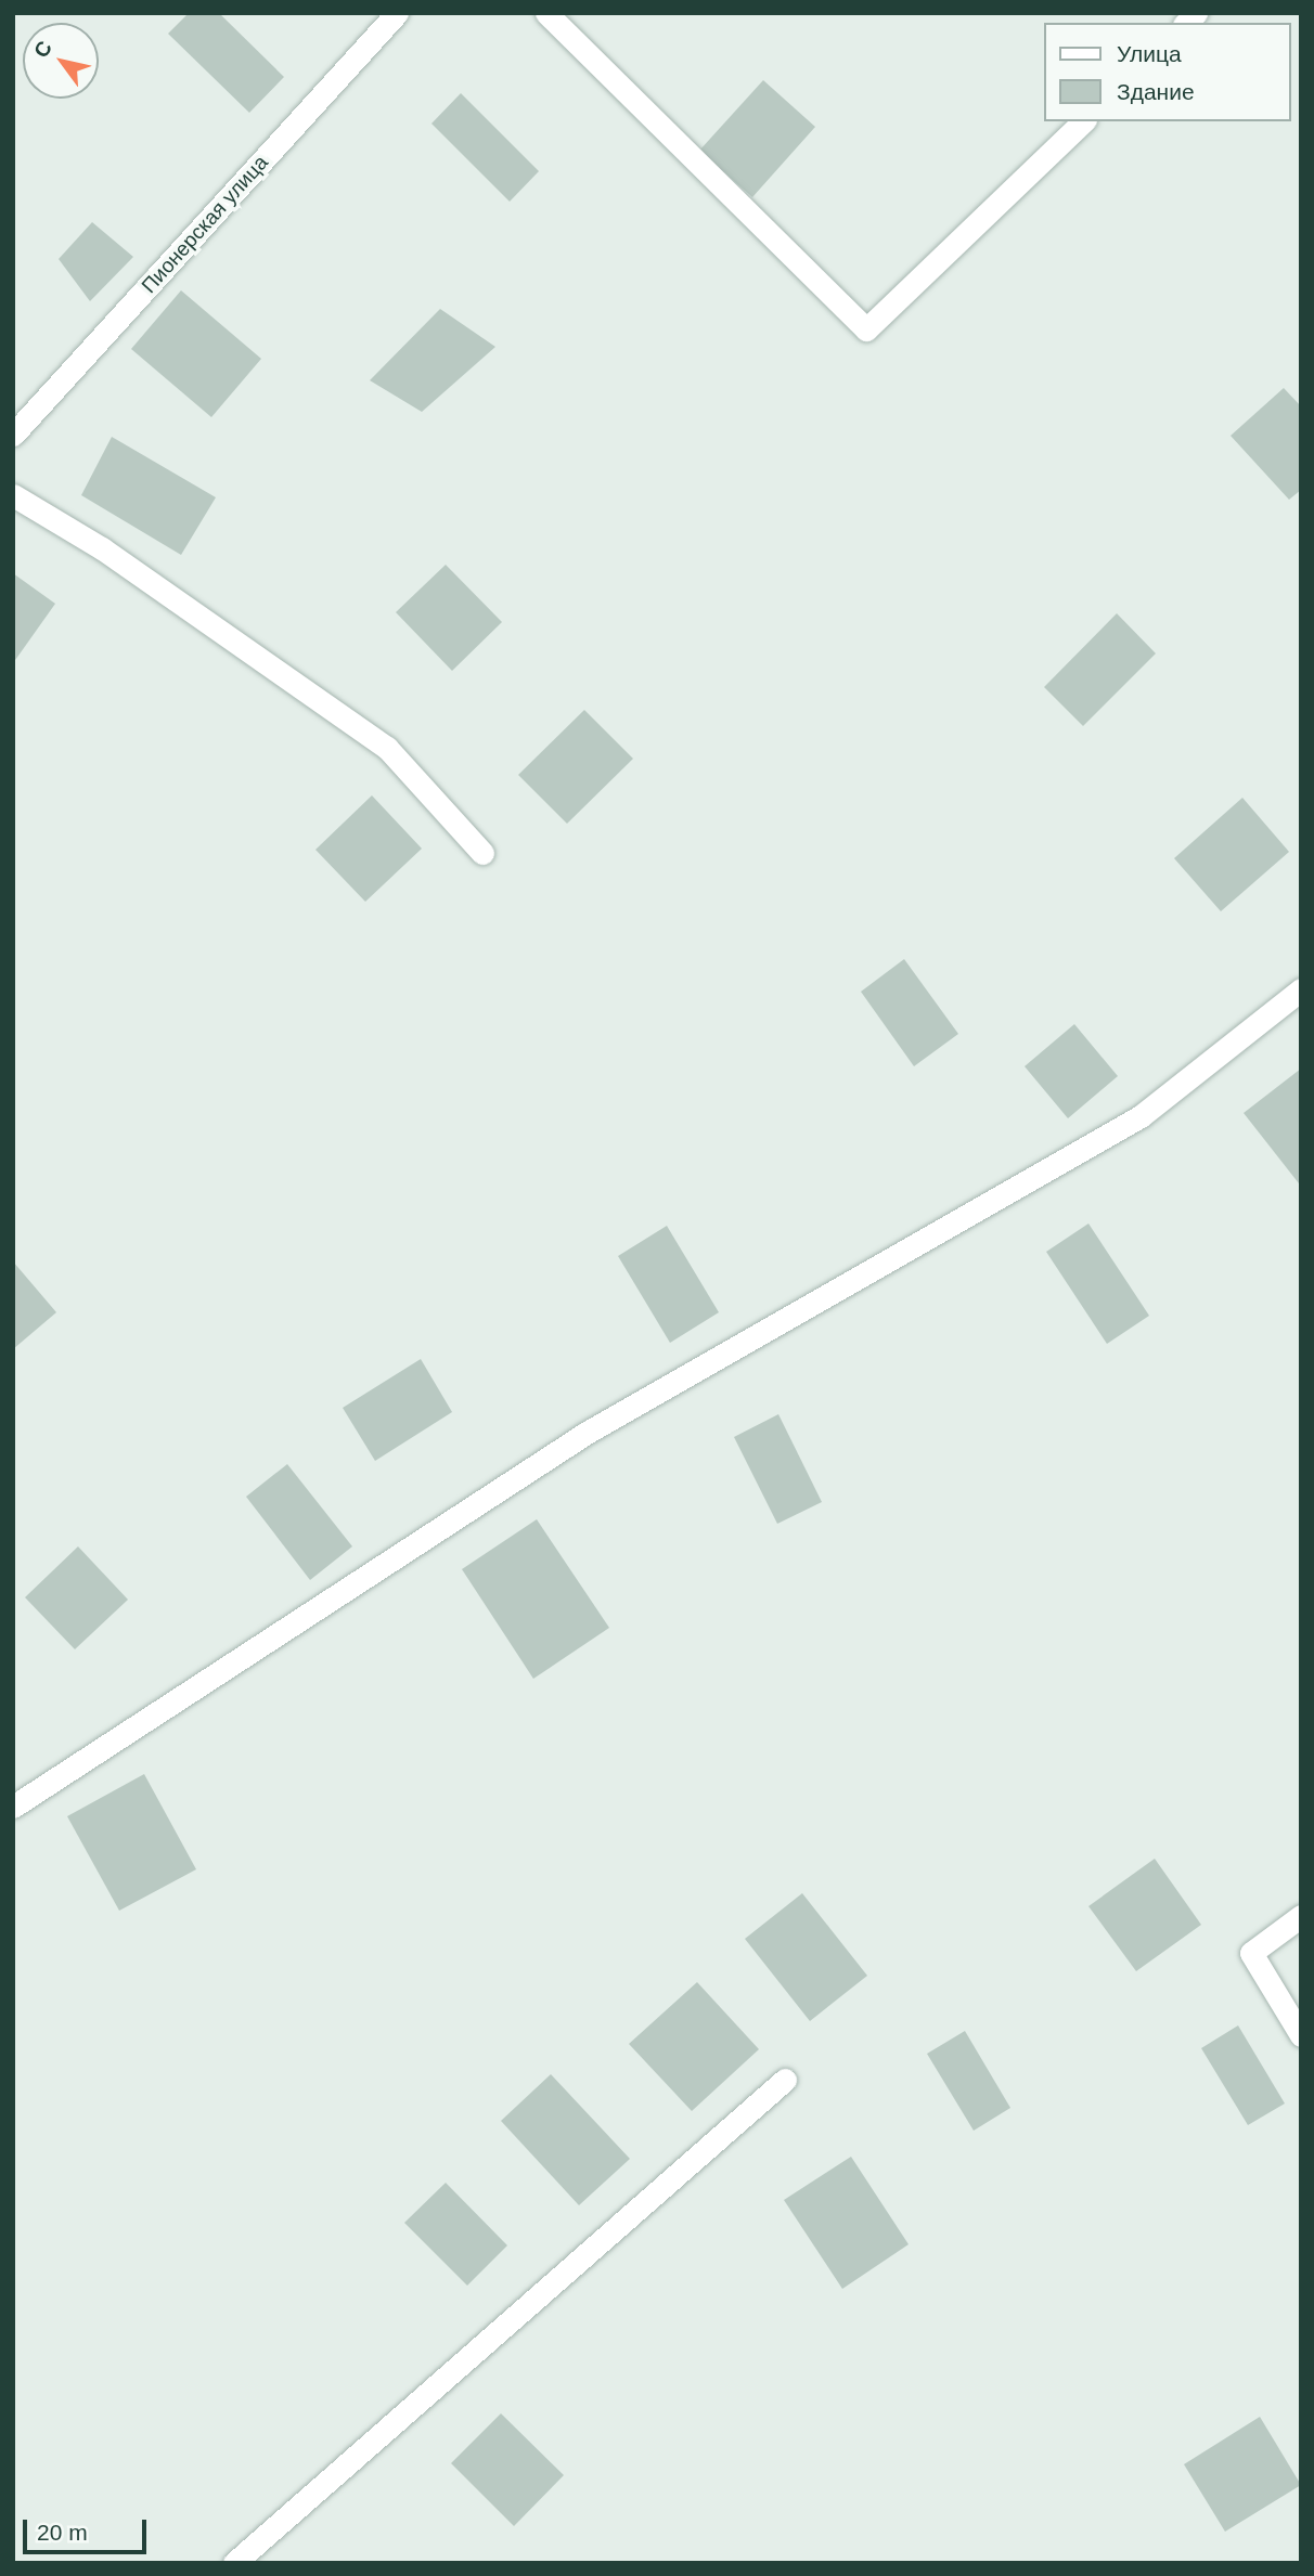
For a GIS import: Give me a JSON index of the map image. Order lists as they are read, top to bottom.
{
  "streets": {
    "street": ["Пионерская улица"]
  },
  "legend": ["Улица", "Здание"],
  "scale_bar": "20 m",
  "north": "top left"
}
